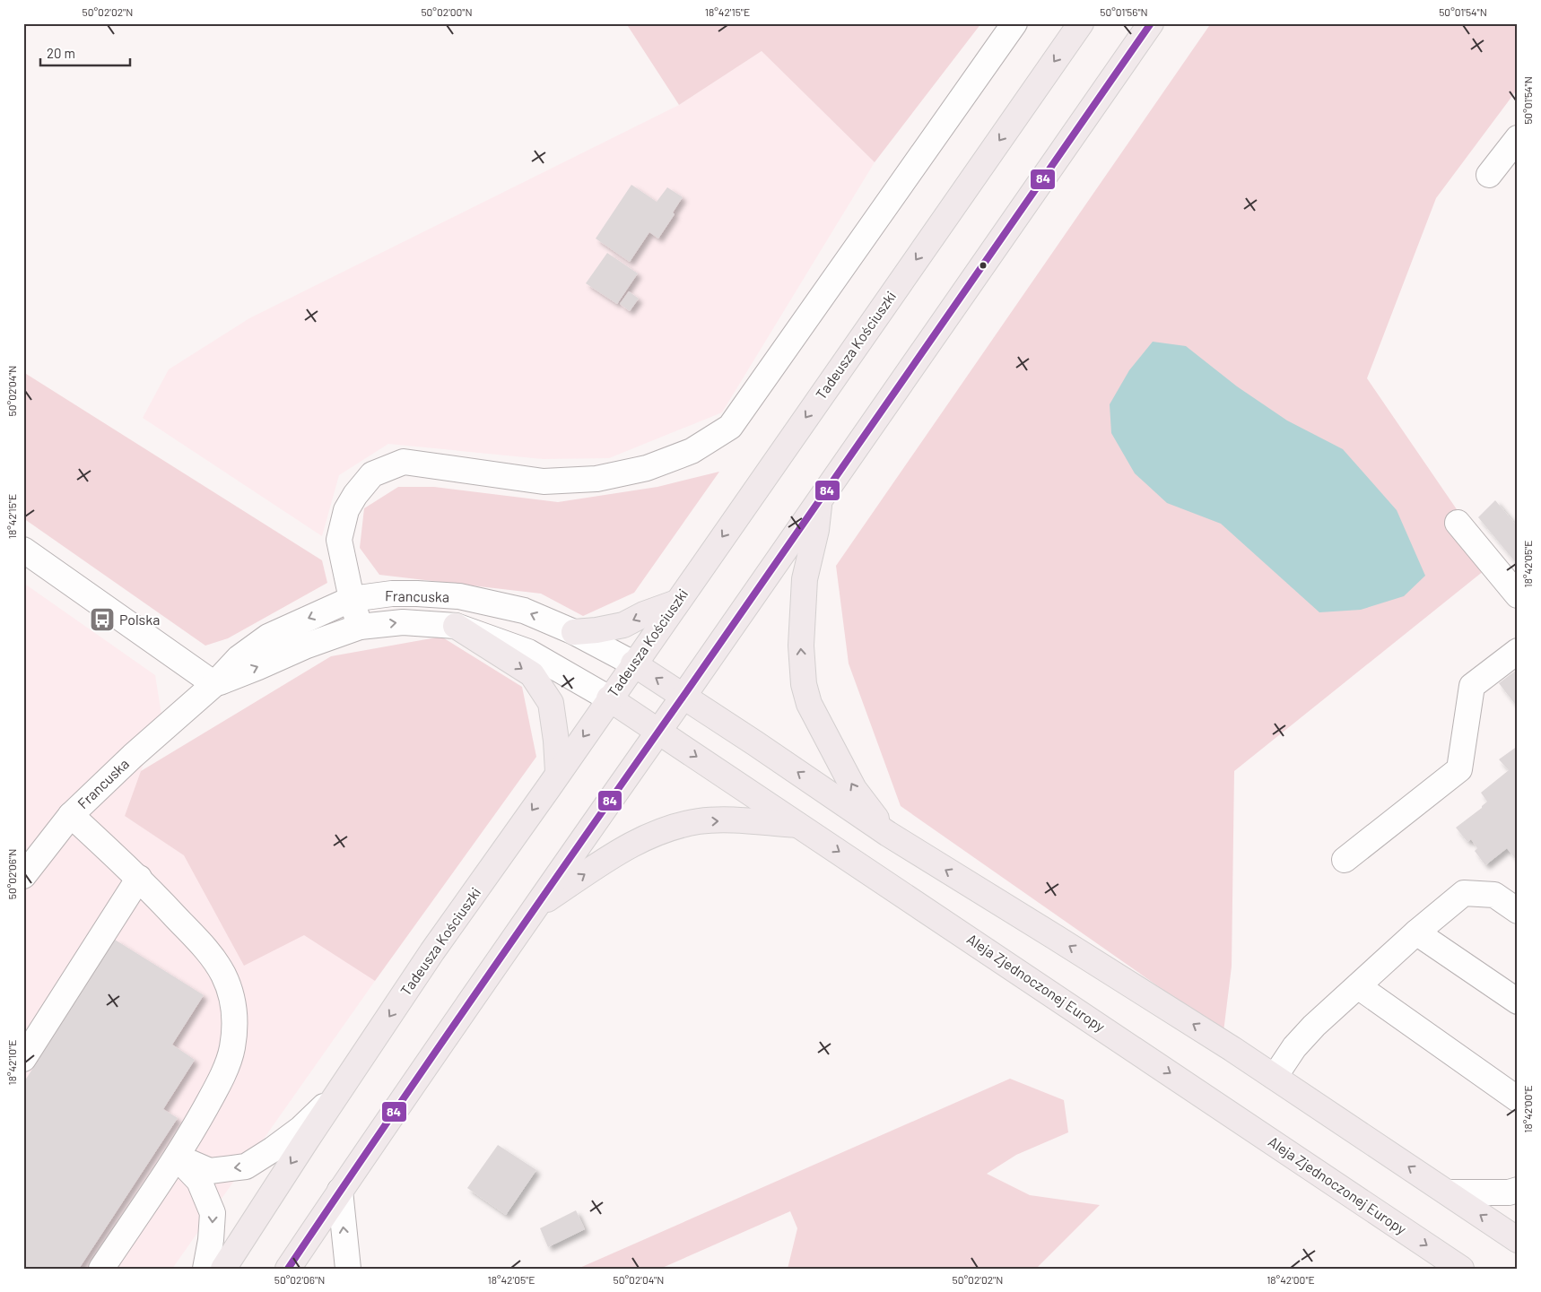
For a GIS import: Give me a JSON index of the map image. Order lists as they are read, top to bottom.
{
  "streets": {
    "main road": ["Tadeusza Kościuszki", "Aleja Zjednoczonej Europy"],
    "street": ["Francuska"]
  },
  "crossings": [
    ["Tadeusza Kościuszki", "Francuska"],
    ["Tadeusza Kościuszki", "Aleja Zjednoczonej Europy"],
    ["Francuska", "Aleja Zjednoczonej Europy"]
  ],
  "places": {
    "bus stop": ["Polska"]
  },
  "lines": ["transit line 84"],
  "scale_bar": "20 m",
  "coordinates": [
    "50°02'02\"N",
    "50°02'00\"N",
    "18°42'15\"E",
    "50°01'56\"N",
    "50°01'54\"N",
    "50°02'04\"N",
    "18°42'05\"E",
    "50°02'06\"N",
    "18°42'10\"E",
    "18°42'00\"E"
  ]
}
